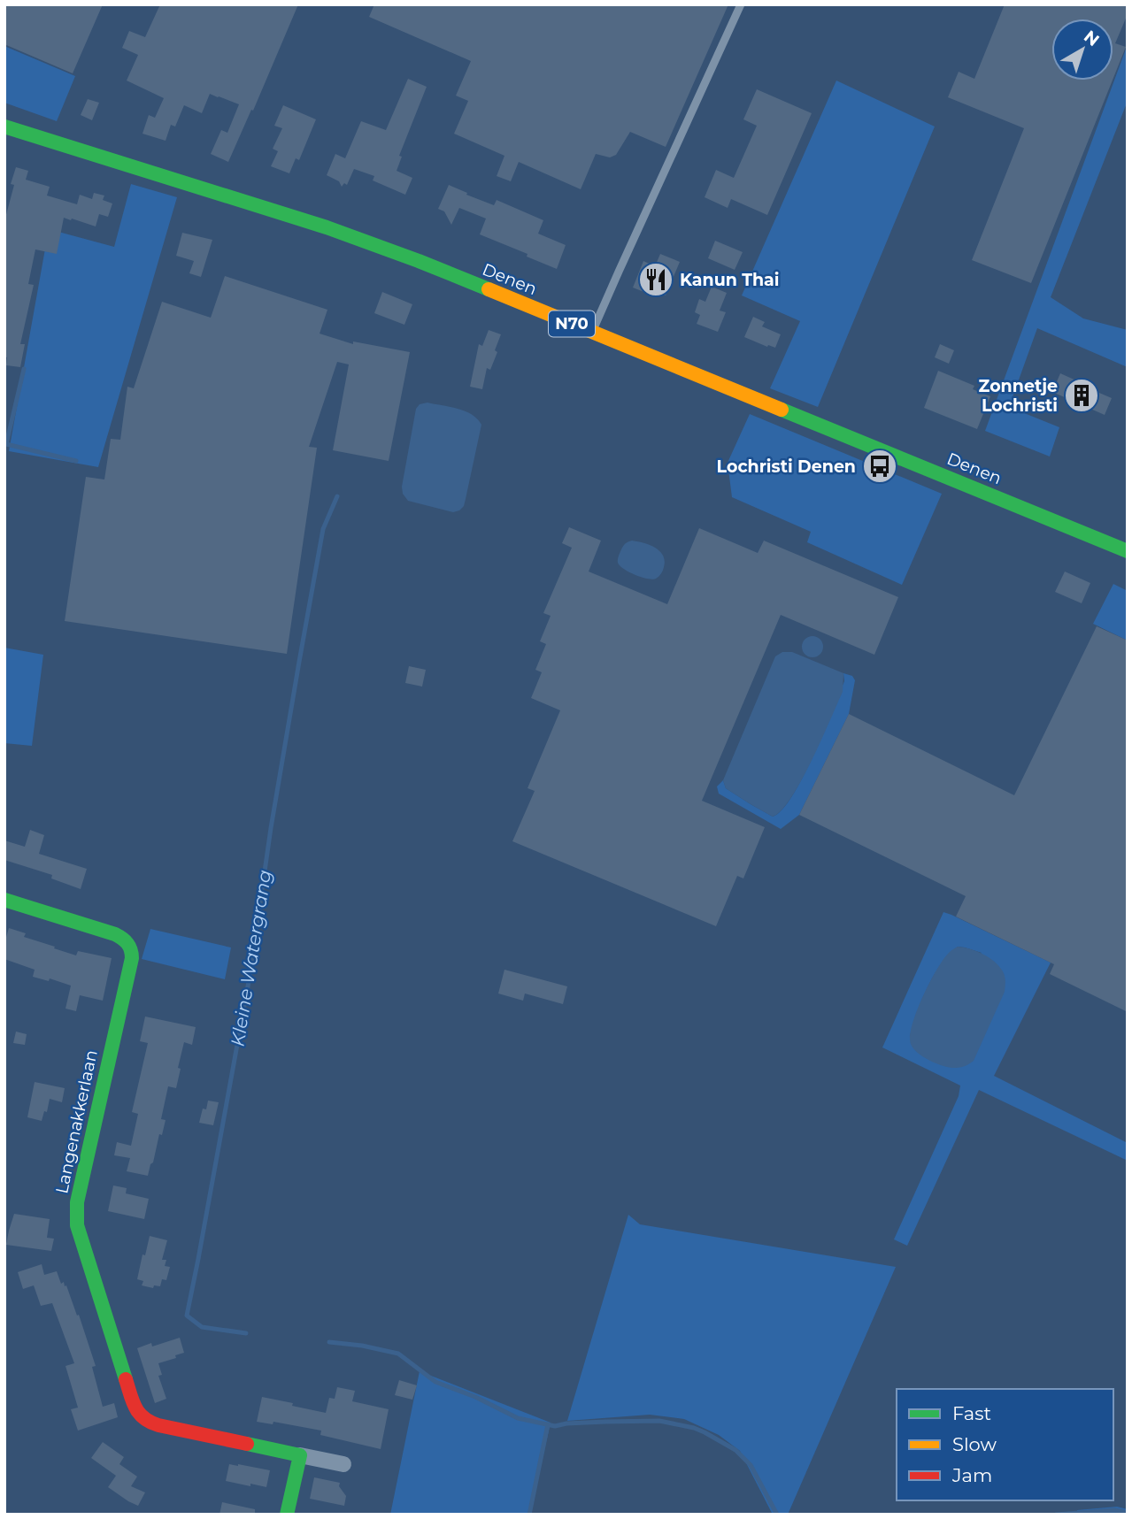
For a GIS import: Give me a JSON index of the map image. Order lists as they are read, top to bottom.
{
  "streets": {
    "main road": ["Denen", "N70", "Langenakkerlaan"]
  },
  "water": ["Kleine Watergrang"],
  "places": {
    "restaurant": ["Kanun Thai"],
    "building": ["Zonnetje Lochristi"],
    "bus stop": ["Lochristi Denen"]
  },
  "legend": ["Fast", "Slow", "Jam"],
  "north": "top right"
}
